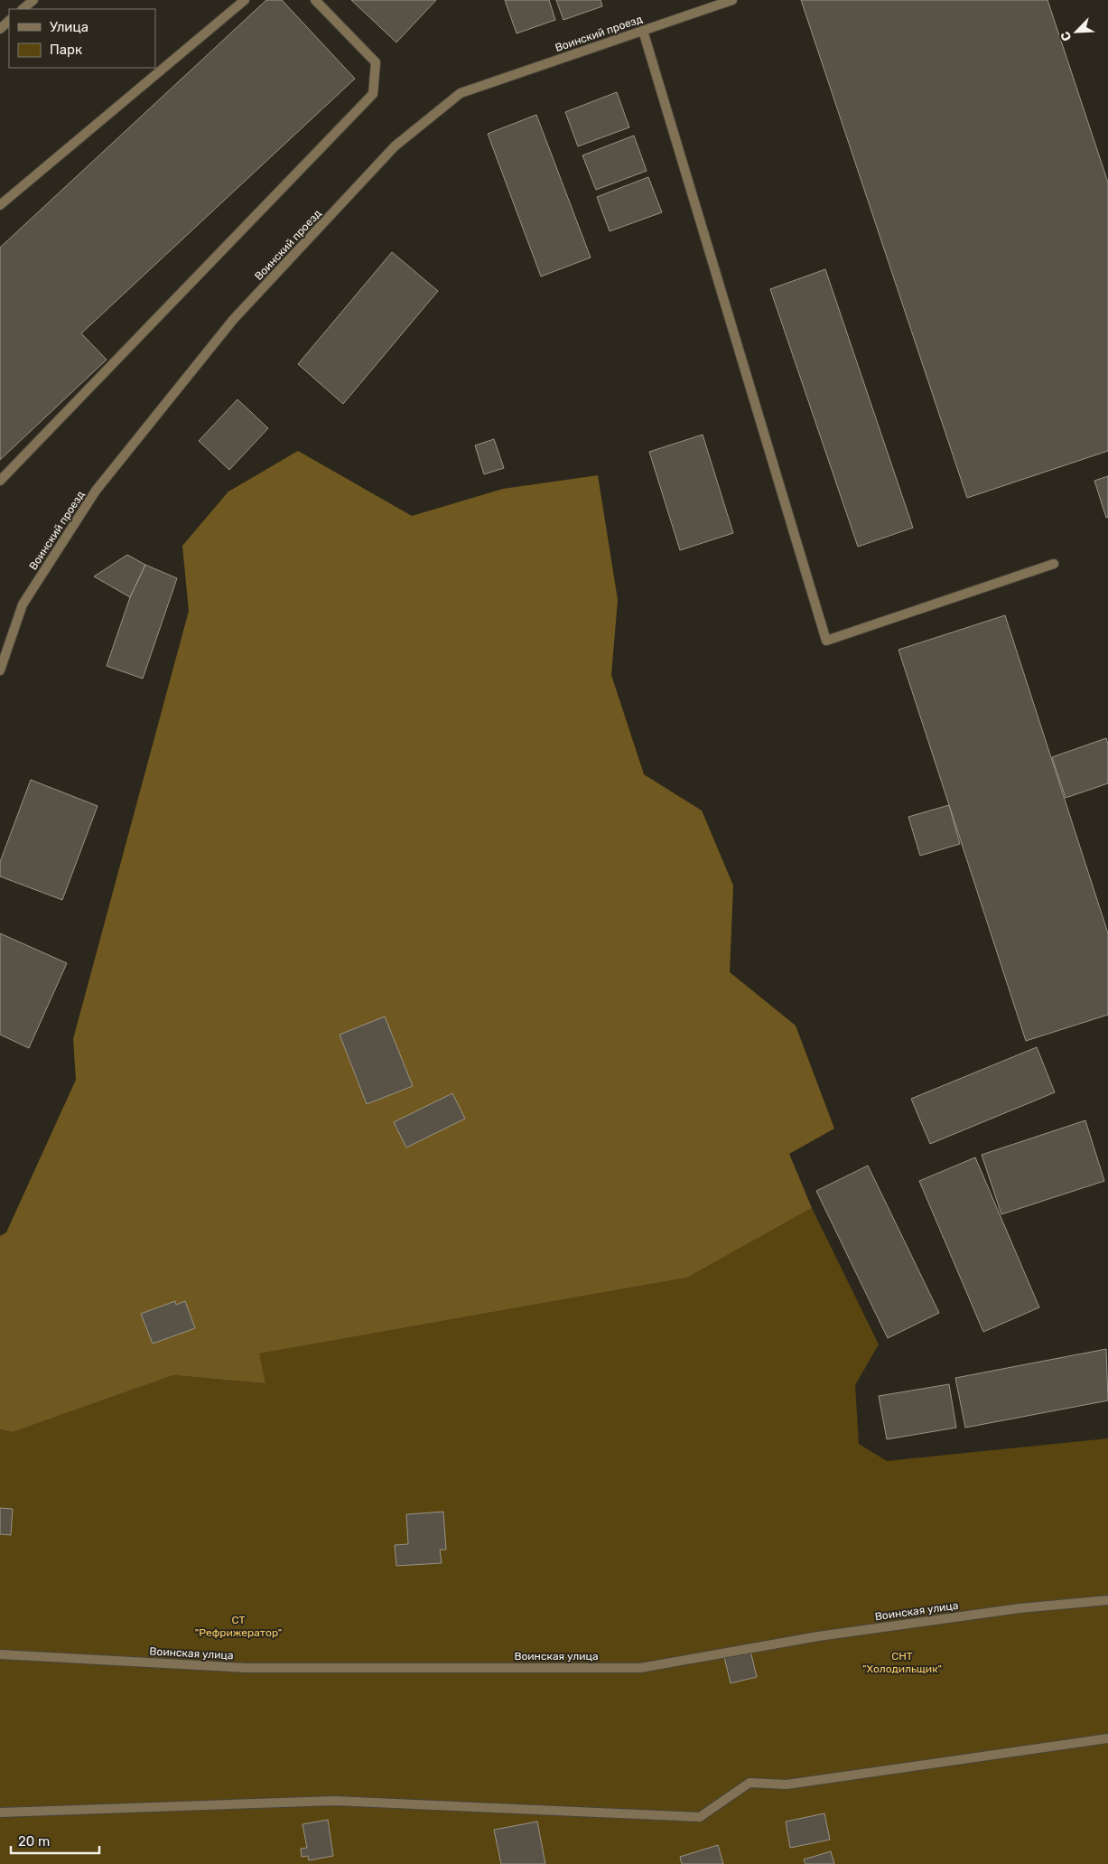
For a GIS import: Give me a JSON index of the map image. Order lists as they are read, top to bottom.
{
  "streets": {
    "street": ["Воинский проезд", "Воинская улица"]
  },
  "parks": ["СТ \"Рефрижератор\"", "СНТ \"Холодильщик\""],
  "legend": ["Улица", "Парк"],
  "scale_bar": "20 m",
  "north": "bottom left"
}
